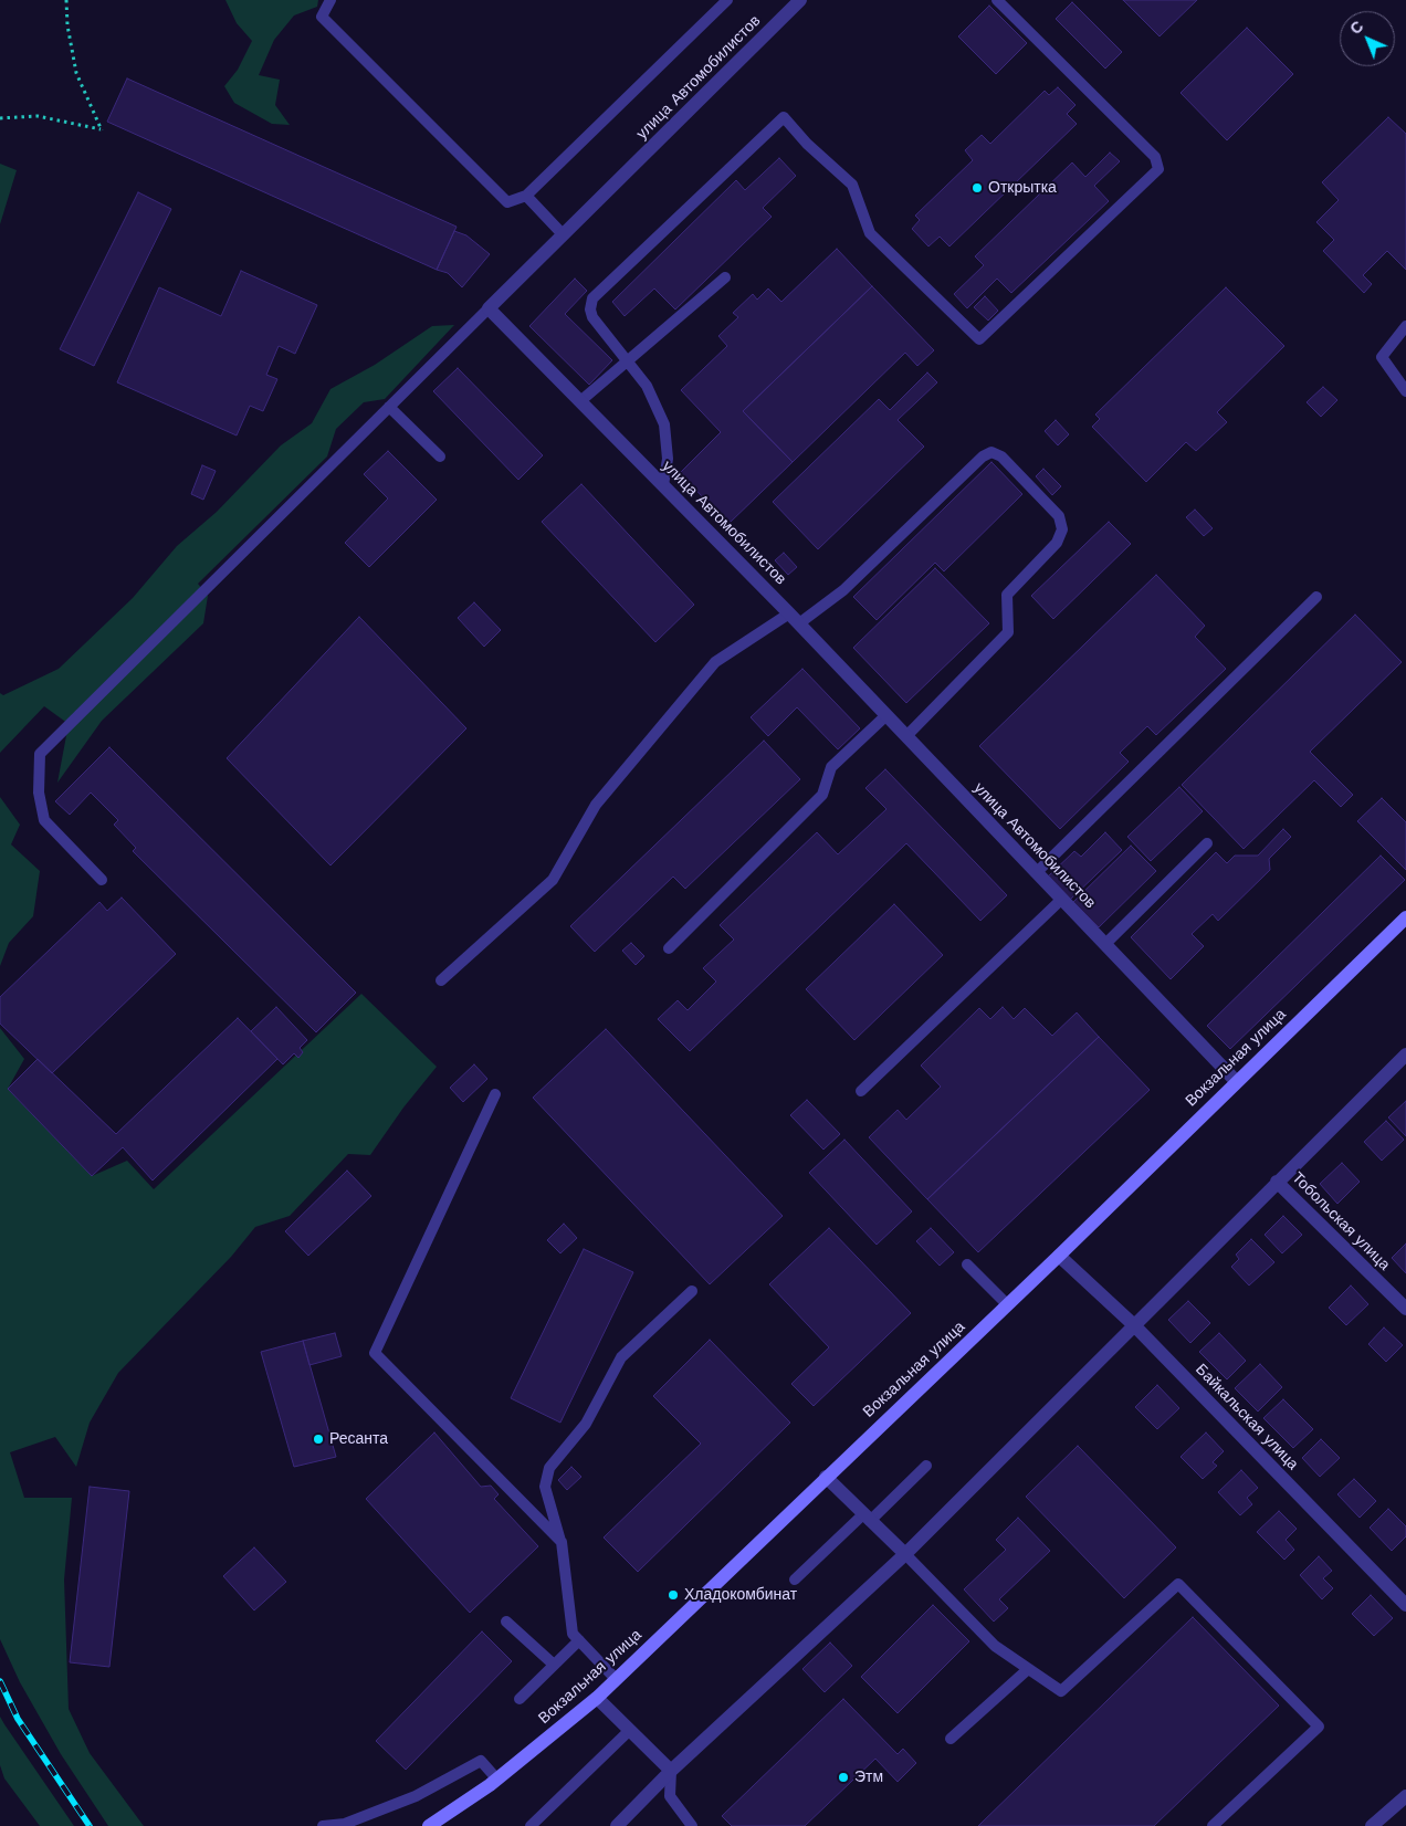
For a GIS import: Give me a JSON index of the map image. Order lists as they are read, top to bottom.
{
  "streets": {
    "main road": ["Вокзальная улица"],
    "street": ["улица Автомобилистов", "Тобольская улица", "Байкальская улица"]
  },
  "crossings": [
    ["улица Автомобилистов", "Вокзальная улица"],
    ["Вокзальная улица", "Байкальская улица"]
  ],
  "places": [
    "Открытка",
    "Ресанта",
    "Хладокомбинат",
    "Этм"
  ],
  "north": "top left"
}
